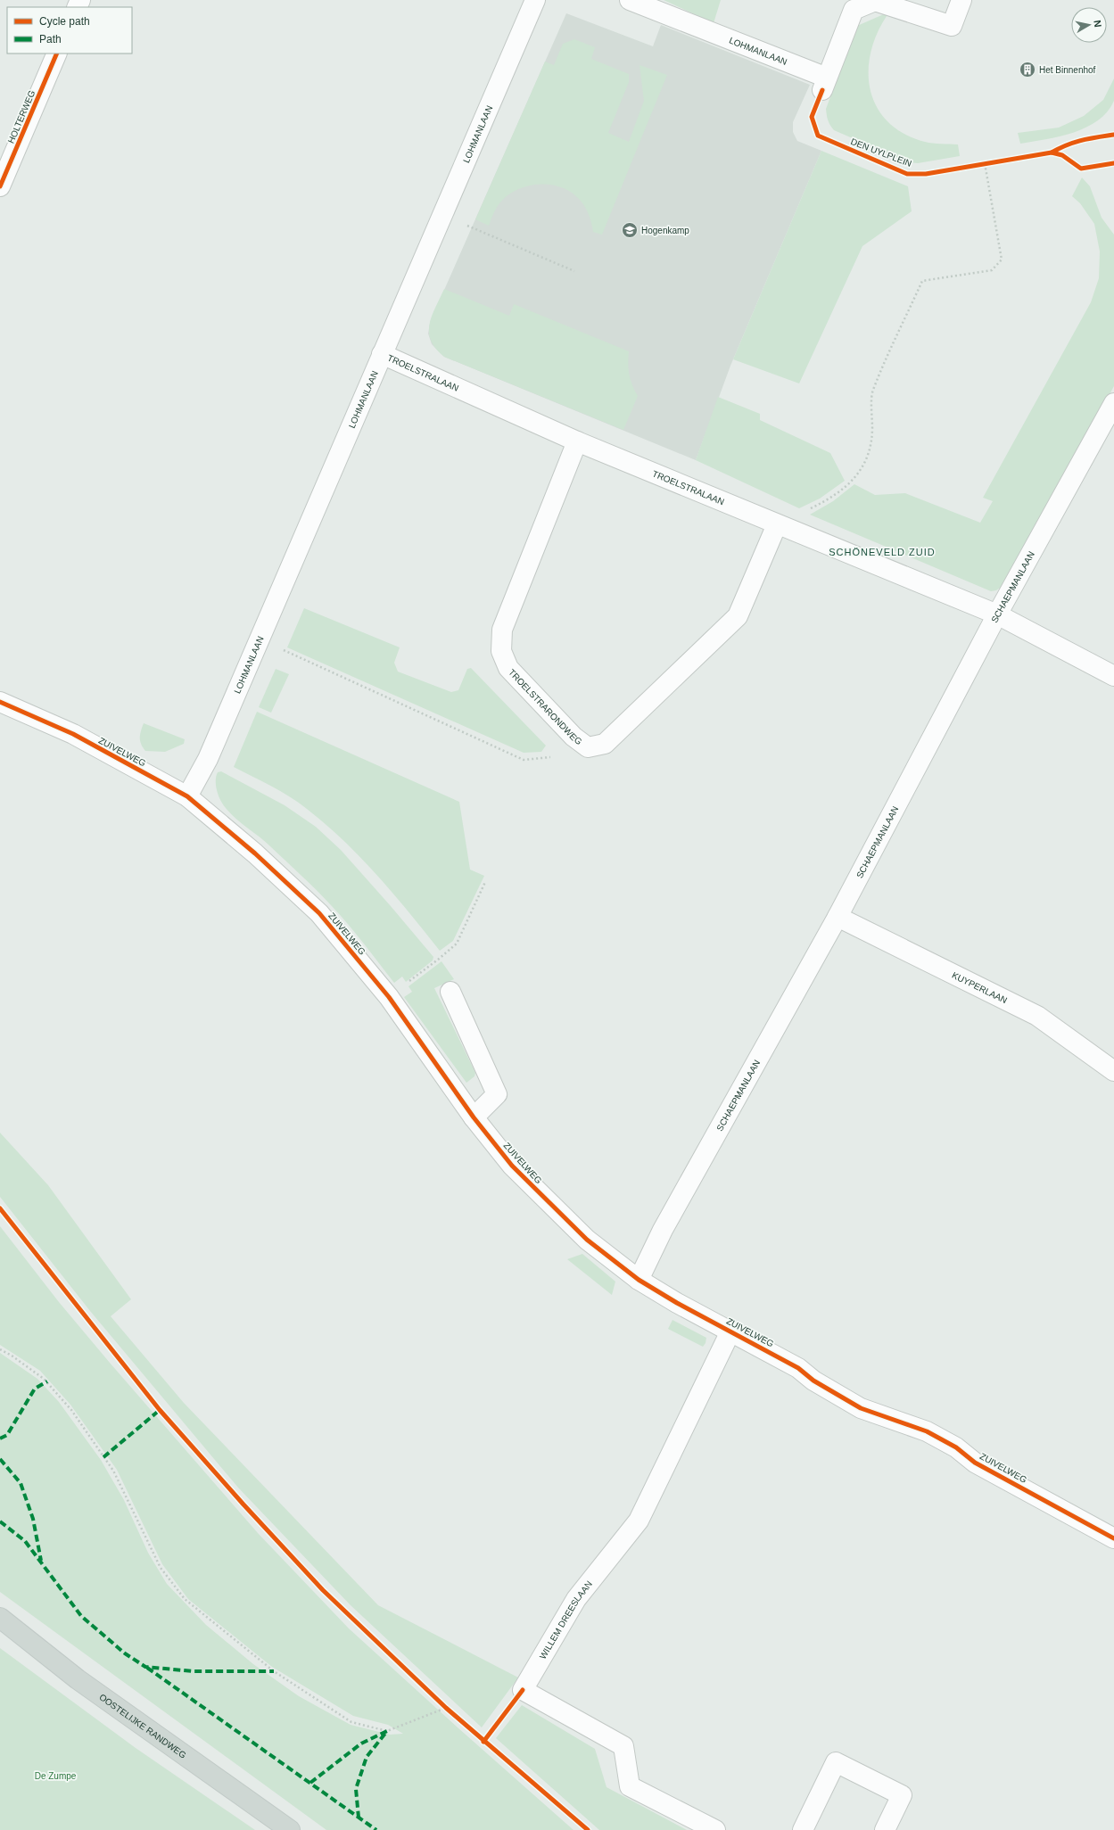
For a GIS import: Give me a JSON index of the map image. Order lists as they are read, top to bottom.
{
  "streets": {
    "main road": ["OOSTELIJKE RANDWEG"],
    "street": [
      "LOHMANLAAN",
      "HOLTERWEG",
      "TROELSTRALAAN",
      "SCHAEPMANLAAN",
      "TROELSTRARONDWEG",
      "ZUIVELWEG",
      "KUYPERLAAN",
      "WILLEM DREESLAAN"
    ],
    "cycle path": ["DEN UYLPLEIN"]
  },
  "crossings": [
    ["LOHMANLAAN", "TROELSTRALAAN"],
    ["LOHMANLAAN", "ZUIVELWEG"],
    ["TROELSTRALAAN", "SCHAEPMANLAAN"],
    ["TROELSTRALAAN", "TROELSTRARONDWEG"],
    ["SCHAEPMANLAAN", "ZUIVELWEG"],
    ["SCHAEPMANLAAN", "KUYPERLAAN"],
    ["ZUIVELWEG", "WILLEM DREESLAAN"]
  ],
  "districts": ["SCHÖNEVELD ZUID"],
  "parks": ["De Zumpe"],
  "places": {
    "building": ["Het Binnenhof"],
    "school or university": ["Hogenkamp"]
  },
  "legend": ["Cycle path", "Path"],
  "north": "right"
}
